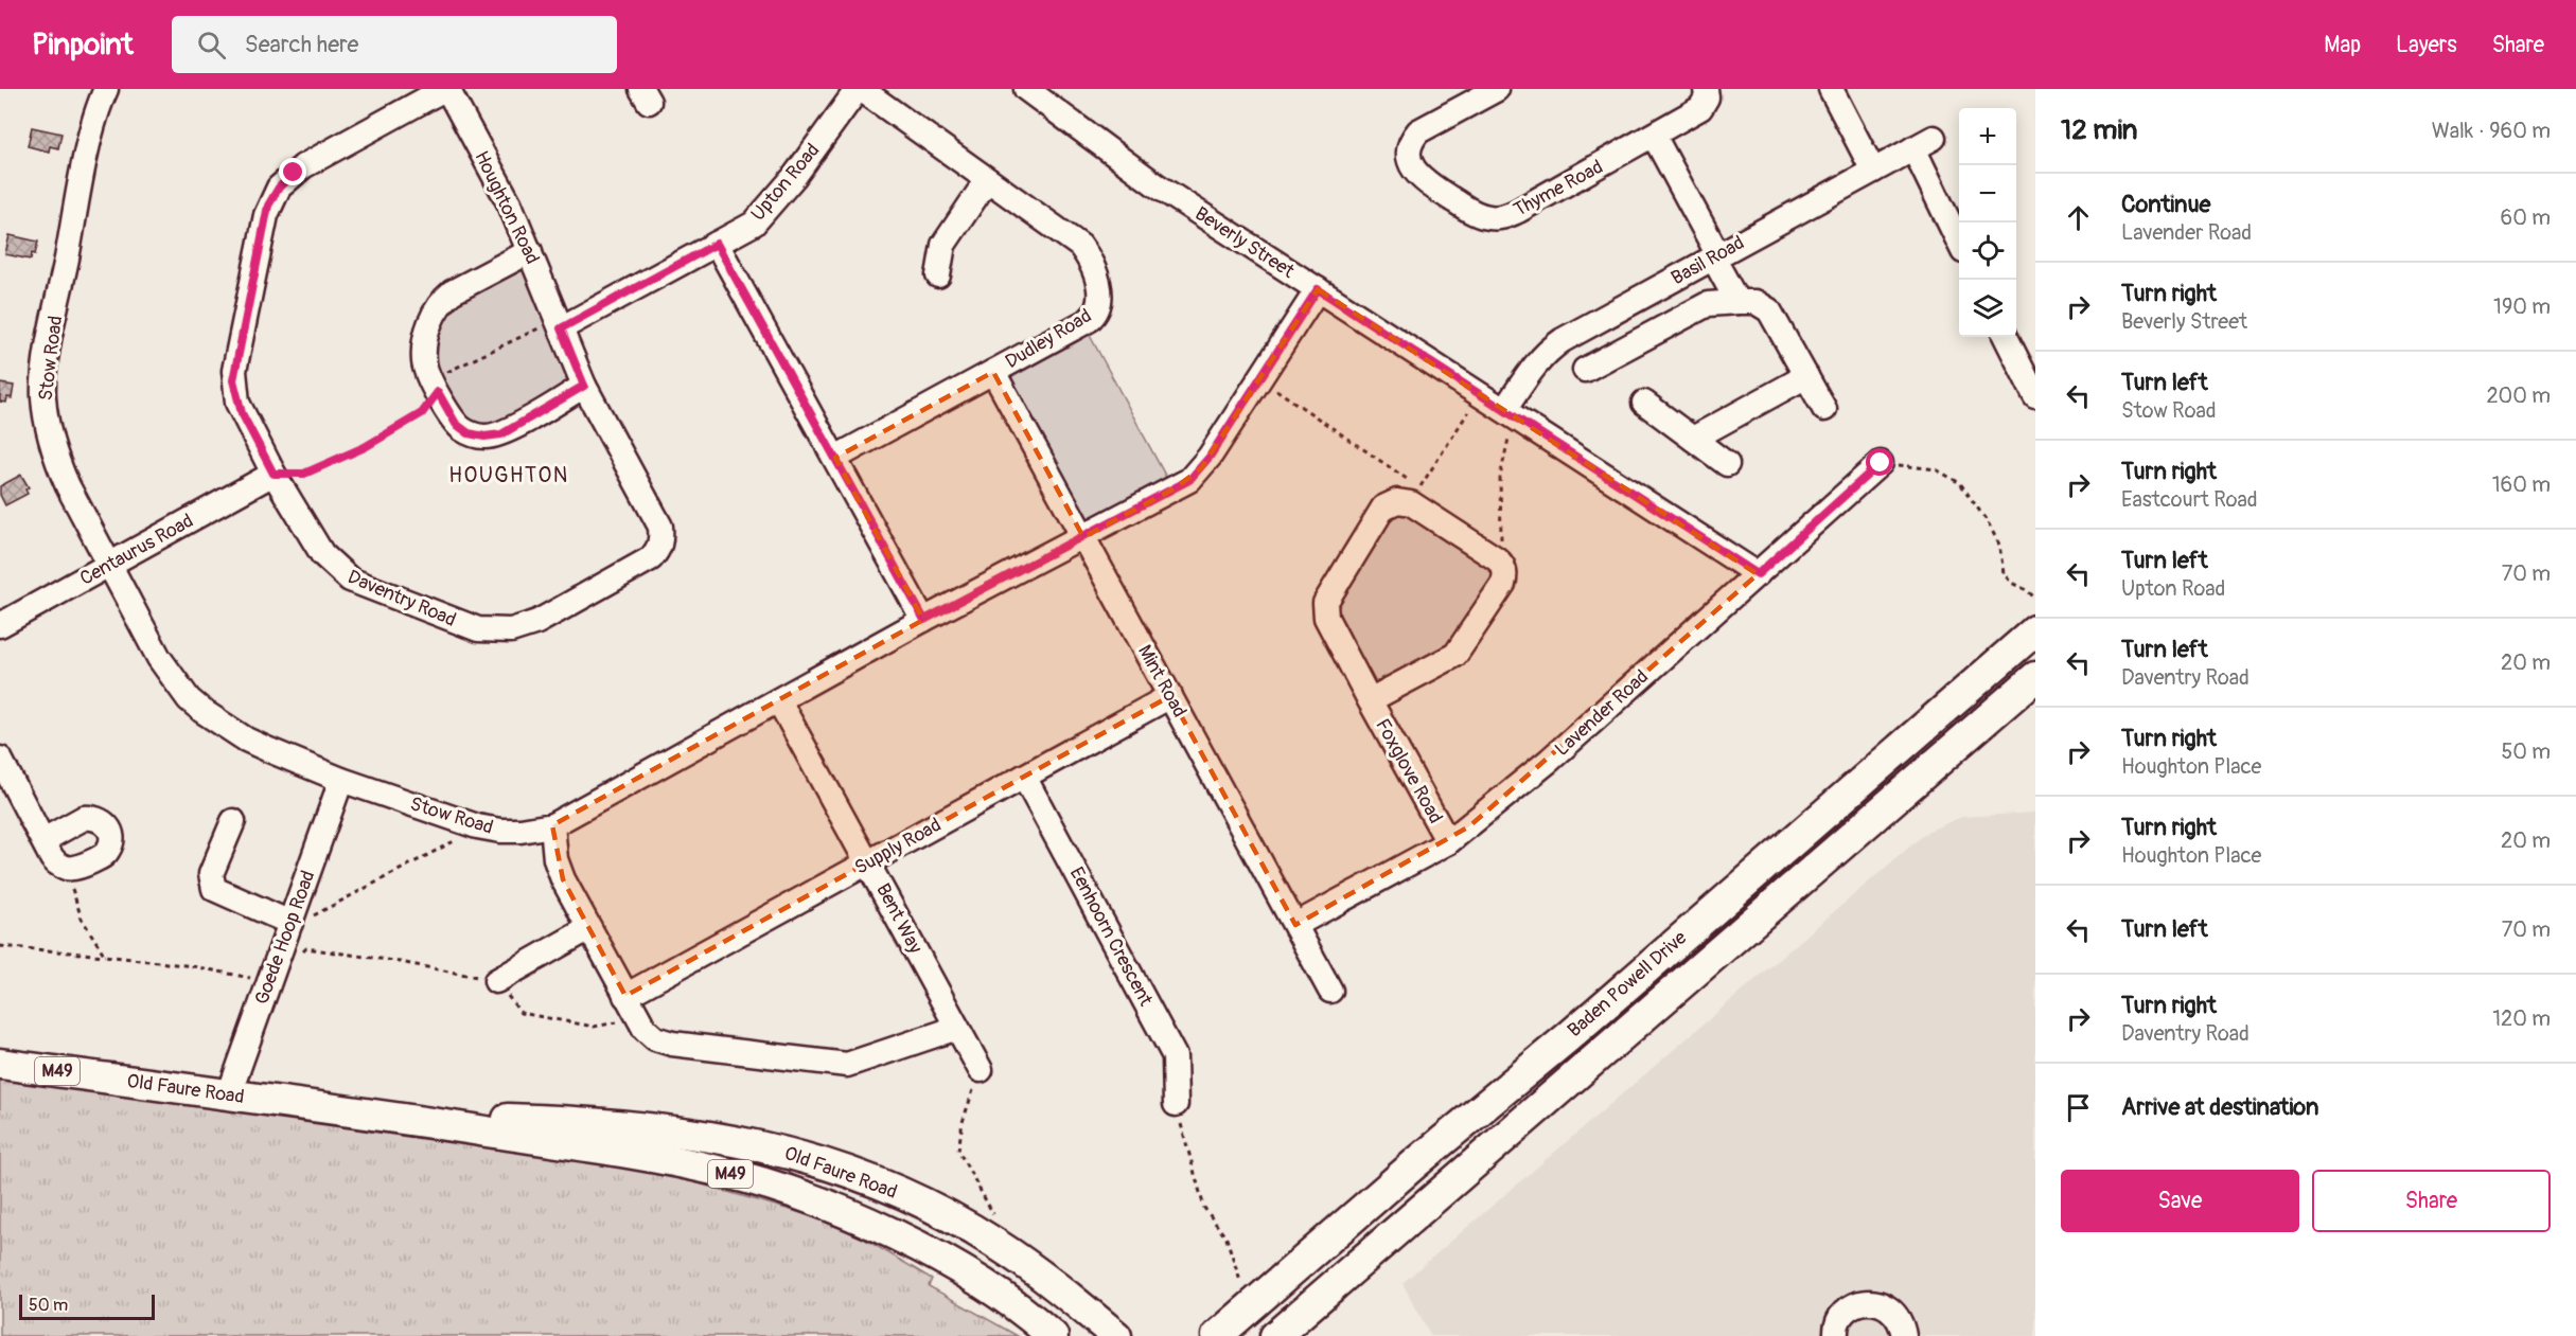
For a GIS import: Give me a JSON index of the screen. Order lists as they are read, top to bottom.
{
  "streets": {
    "main road": ["Baden Powell Drive", "M49", "Old Faure Road"],
    "street": [
      "Upton Road",
      "Thyme Road",
      "Houghton Road",
      "Beverly Street",
      "Basil Road",
      "Dudley Road",
      "Stow Road",
      "Centaurus Road",
      "Daventry Road",
      "Mint Road",
      "Lavender Road",
      "Foxglove Road",
      "Supply Road",
      "Bent Way",
      "Eenhoorn Crescent",
      "Goede Hoop Road"
    ]
  },
  "crossings": [
    ["Upton Road", "Houghton Road"],
    ["Upton Road", "Dudley Road"],
    ["Upton Road", "Daventry Road"],
    ["Houghton Road", "Daventry Road"],
    ["Beverly Street", "Basil Road"],
    ["Beverly Street", "Stow Road"],
    ["Beverly Street", "Lavender Road"],
    ["Dudley Road", "Mint Road"],
    ["Stow Road", "Centaurus Road"],
    ["Stow Road", "Mint Road"],
    ["Stow Road", "Bent Way"],
    ["Stow Road", "Goede Hoop Road"],
    ["Centaurus Road", "Daventry Road"],
    ["Mint Road", "Lavender Road"],
    ["Mint Road", "Supply Road"],
    ["Lavender Road", "Foxglove Road"],
    ["Supply Road", "Bent Way"],
    ["Supply Road", "Eenhoorn Crescent"],
    ["Goede Hoop Road", "Old Faure Road"]
  ],
  "districts": ["HOUGHTON"],
  "scale_bar": "50 m",
  "page": {
    "header": "Pinpoint",
    "search": "Search here",
    "nav": ["Map", "Layers", "Share"],
    "heading": ["12 min", "Walk · 960 m"],
    "map_buttons": ["+", "−"],
    "list": [
      ["Continue", "Lavender Road", "60 m"],
      ["Turn right", "Beverly Street", "190 m"],
      ["Turn left", "Stow Road", "200 m"],
      ["Turn right", "Eastcourt Road", "160 m"],
      ["Turn left", "Upton Road", "70 m"],
      ["Turn left", "Daventry Road", "20 m"],
      ["Turn right", "Houghton Place", "50 m"],
      ["Turn right", "Houghton Place", "20 m"],
      ["Turn left", "70 m"],
      ["Turn right", "Daventry Road", "120 m"],
      "Arrive at destination"
    ],
    "buttons": ["Save", "Share"],
    "scale": "50 m"
  }
}
